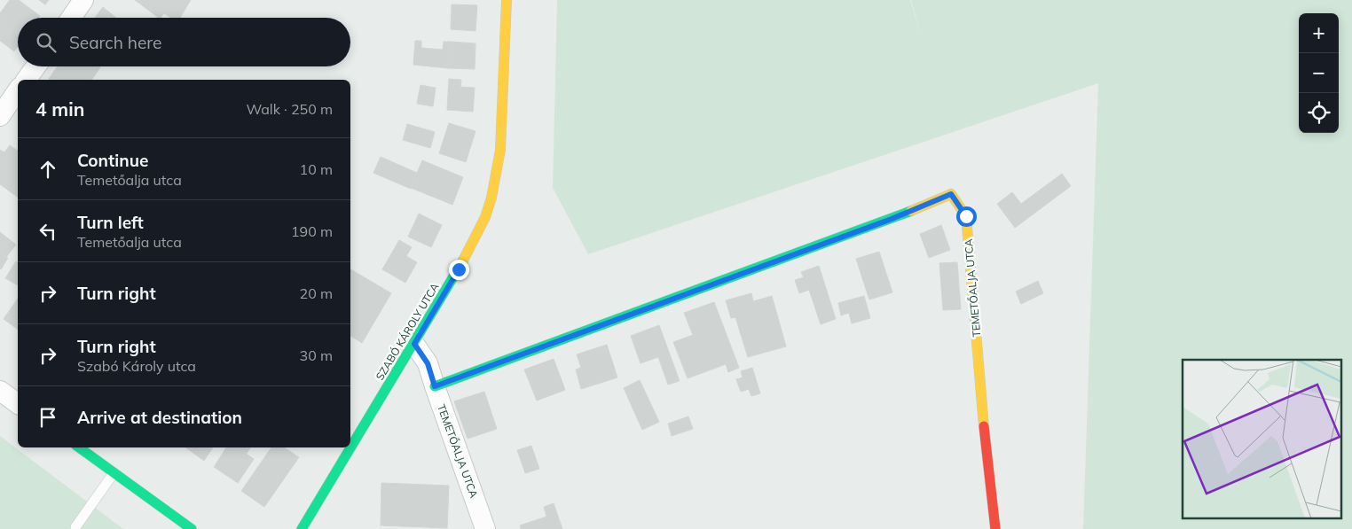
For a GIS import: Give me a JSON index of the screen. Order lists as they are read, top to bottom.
{
  "streets": {
    "street": ["TEMETŐALJA UTCA", "SZABÓ KÁROLY UTCA"]
  },
  "page": {
    "map_buttons": ["+", "−"],
    "search": "Search here",
    "heading": ["4 min", "Walk · 250 m"],
    "list": [
      ["Continue", "Temetőalja utca", "10 m"],
      ["Turn left", "Temetőalja utca", "190 m"],
      ["Turn right", "20 m"],
      ["Turn right", "Szabó Károly utca", "30 m"],
      "Arrive at destination"
    ]
  }
}
